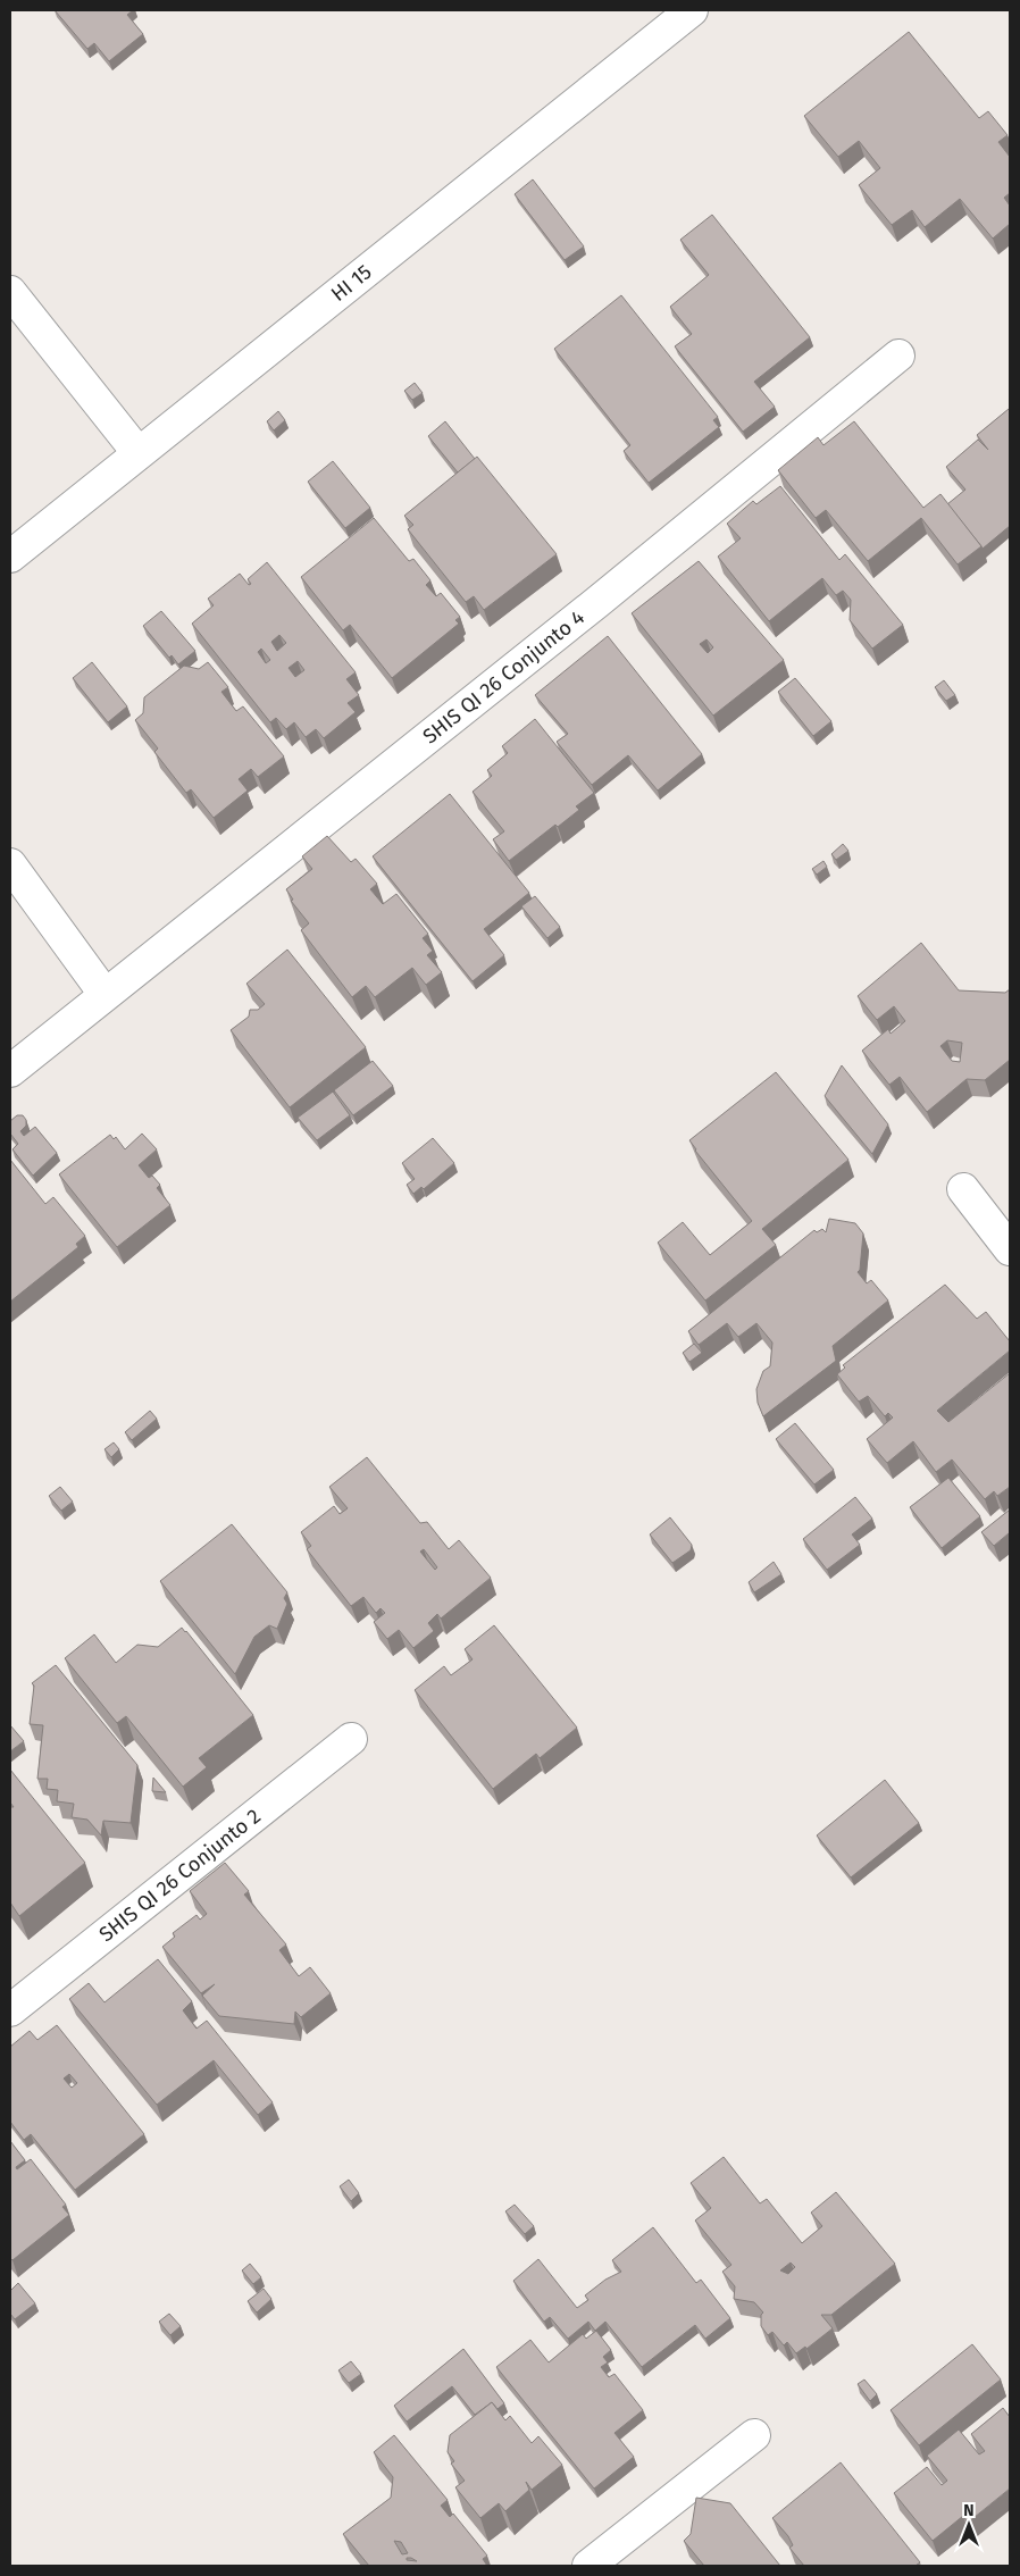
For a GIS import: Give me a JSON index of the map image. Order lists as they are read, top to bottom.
{
  "streets": {
    "street": ["HI 15", "SHIS QI 26 Conjunto 4", "SHIS QI 26 Conjunto 2"]
  },
  "north": "top"
}
